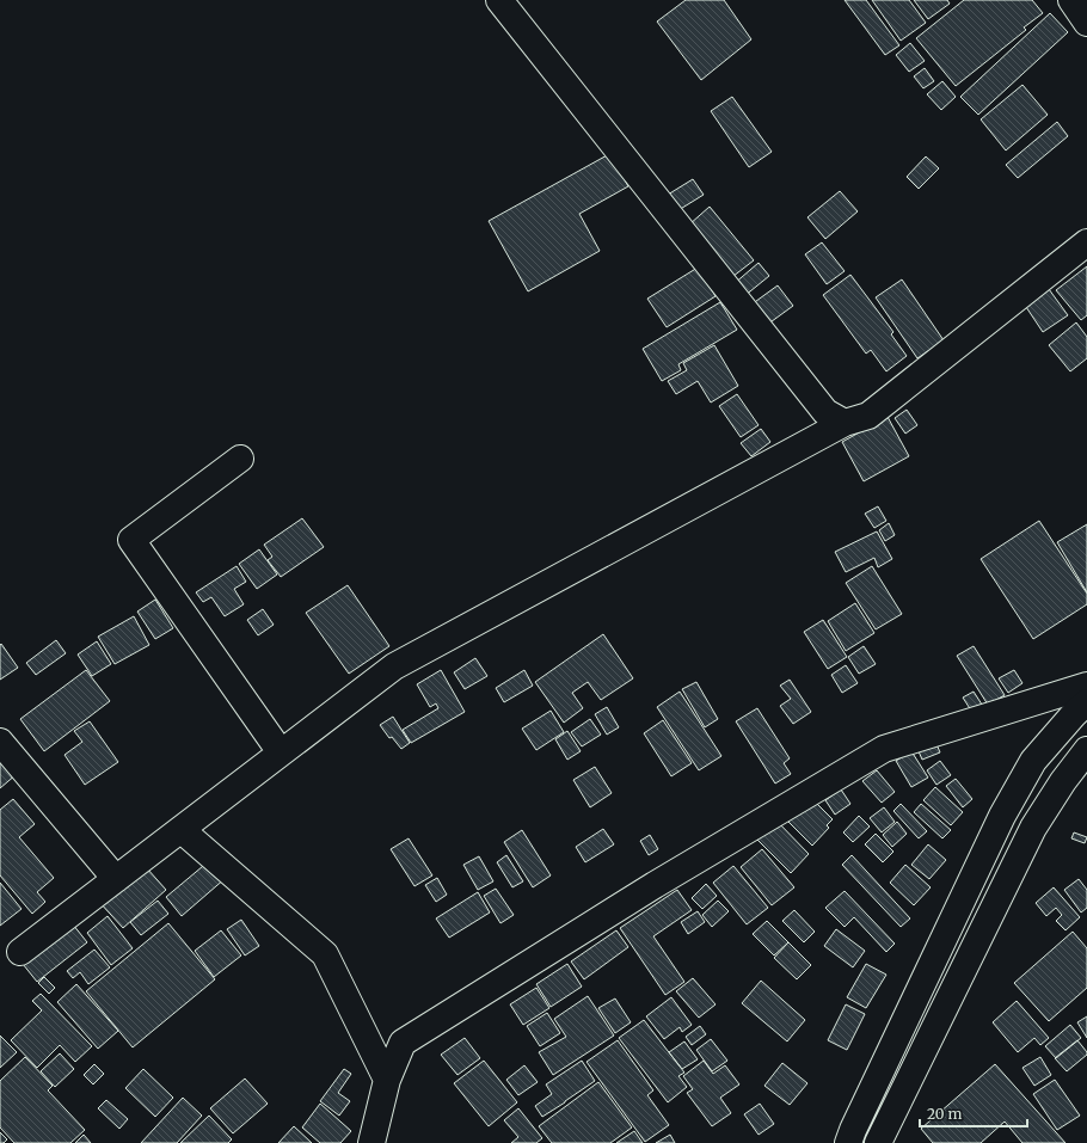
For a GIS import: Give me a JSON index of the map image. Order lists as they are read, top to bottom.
{
  "scale_bar": "20 m"
}
